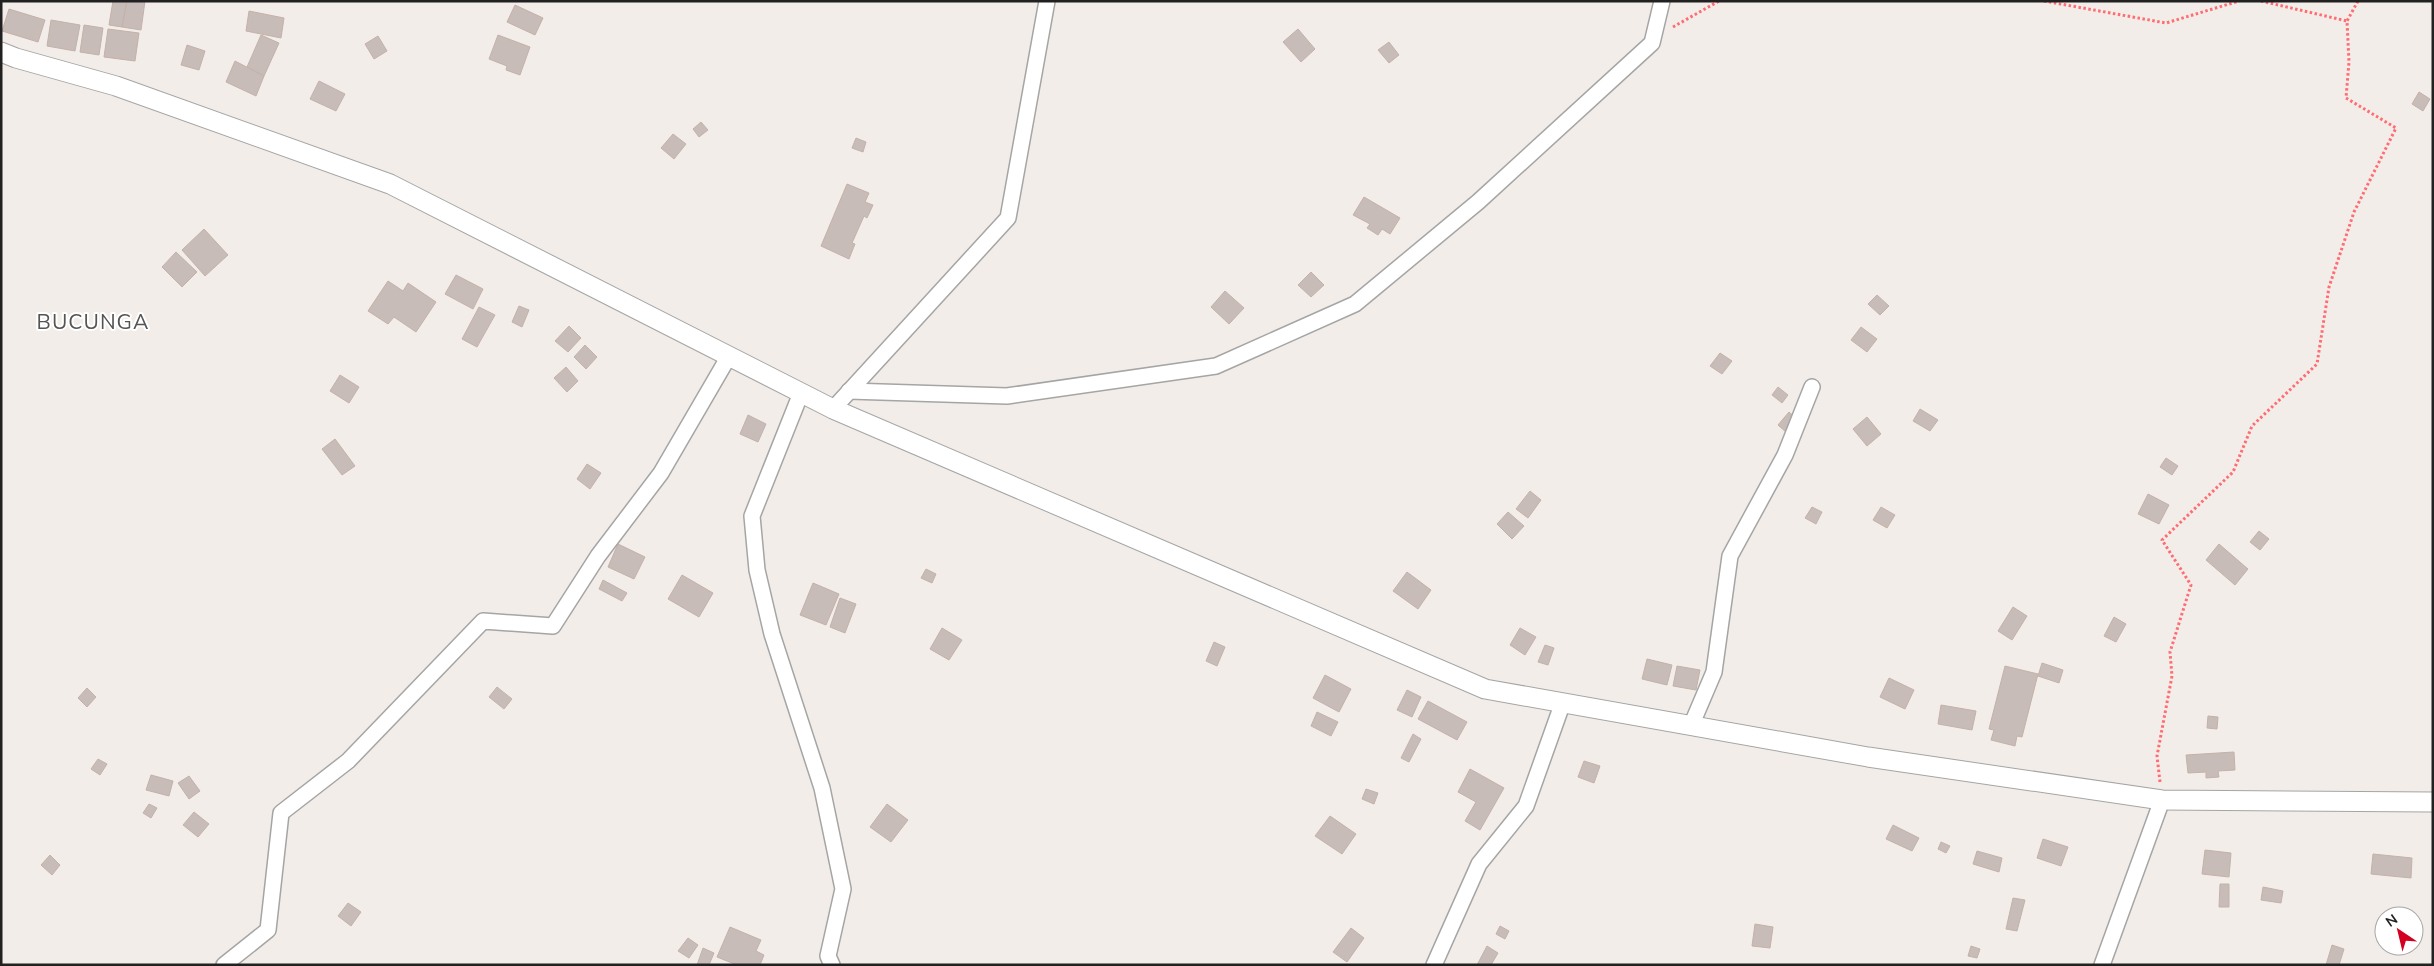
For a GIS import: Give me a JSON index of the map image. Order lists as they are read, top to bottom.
{
  "districts": ["BUCUNGA"],
  "north": "top left"
}
